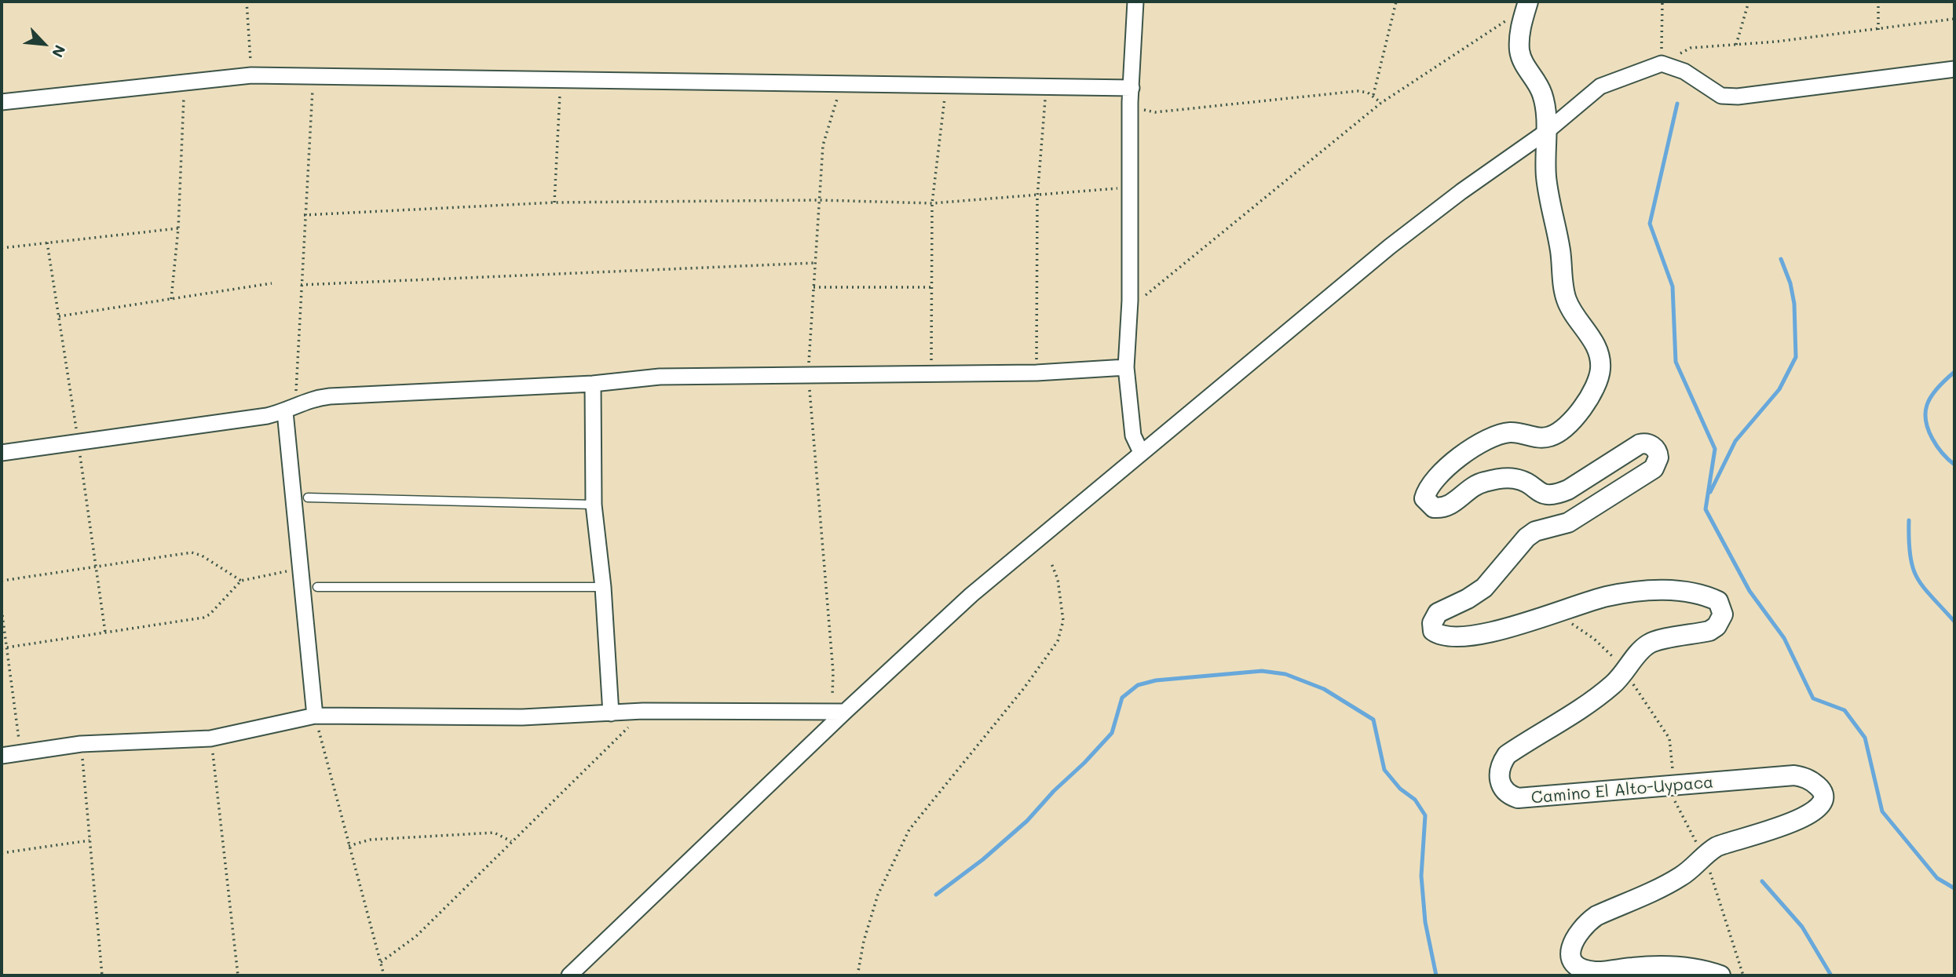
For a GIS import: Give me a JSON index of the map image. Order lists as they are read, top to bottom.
{
  "streets": {
    "street": ["Camino El Alto-Uypaca"]
  },
  "north": "bottom right"
}
